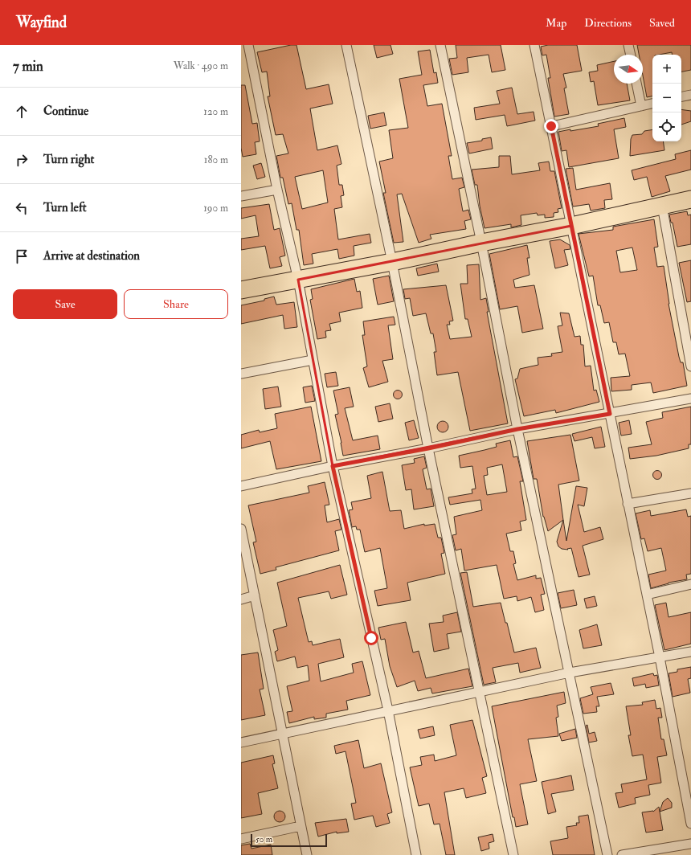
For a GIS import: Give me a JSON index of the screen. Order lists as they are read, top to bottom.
{
  "scale_bar": "50 m",
  "north": "right",
  "page": {
    "header": "Wayfind",
    "nav": ["Map", "Directions", "Saved"],
    "heading": ["7 min", "Walk · 490 m"],
    "map_buttons": ["+", "−"],
    "list": [
      ["Continue", "120 m"],
      ["Turn right", "180 m"],
      ["Turn left", "190 m"],
      "Arrive at destination"
    ],
    "buttons": ["Save", "Share"],
    "scale": "50 m"
  }
}
